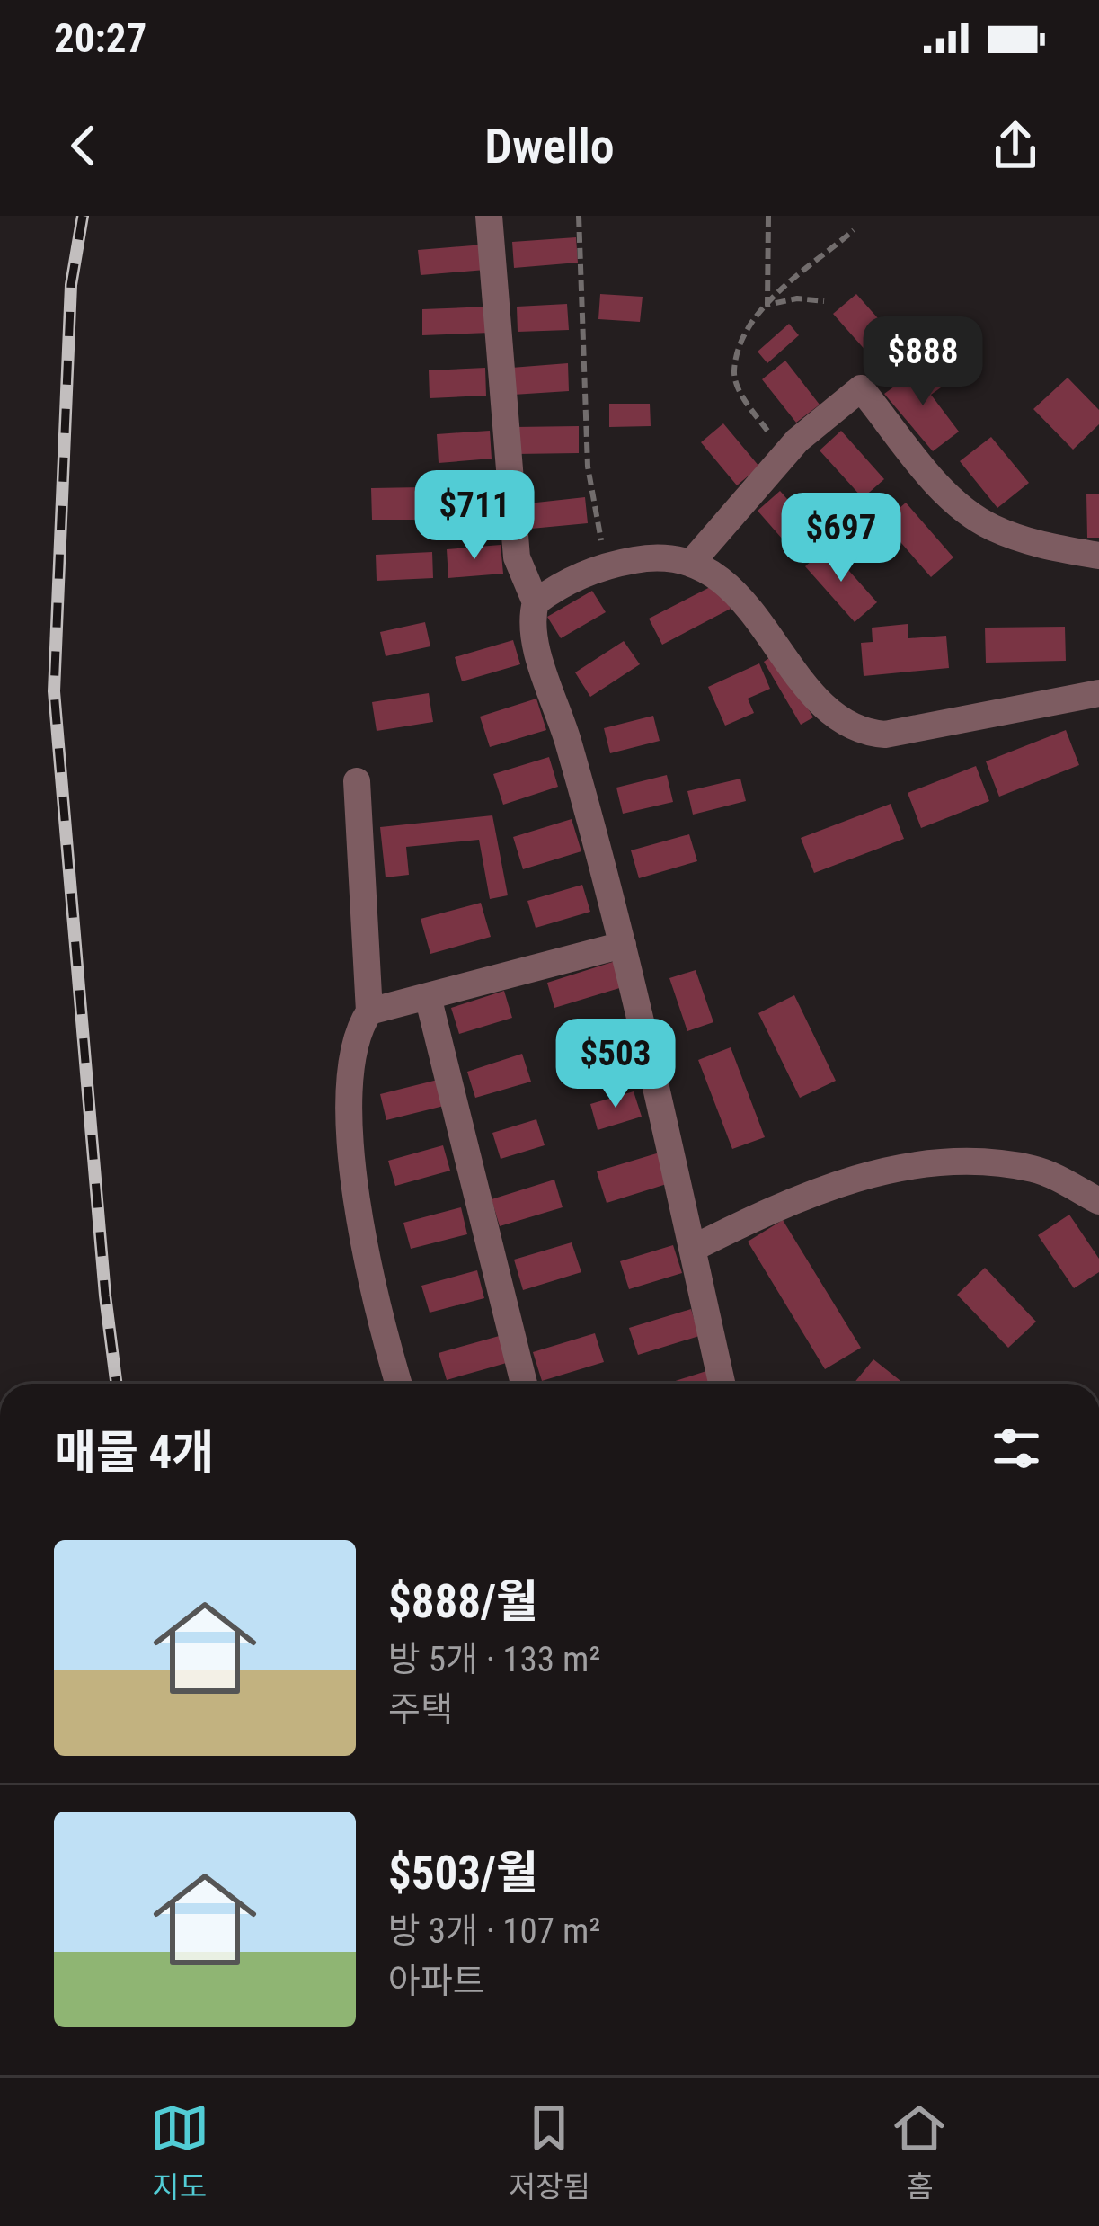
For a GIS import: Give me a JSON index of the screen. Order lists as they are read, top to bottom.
{
  "page": {
    "status": "20:27",
    "header": "Dwello",
    "price": [
      "$888",
      "$711",
      "$697",
      "$503"
    ],
    "heading": "매물 4개",
    "list": [
      {
        "name": "$888/월",
        "note": "방 5개 · 133 m² · 주택"
      },
      {
        "name": "$503/월",
        "note": "방 3개 · 107 m² · 아파트"
      }
    ],
    "tabs": ["지도", "저장됨", "홈"]
  }
}
